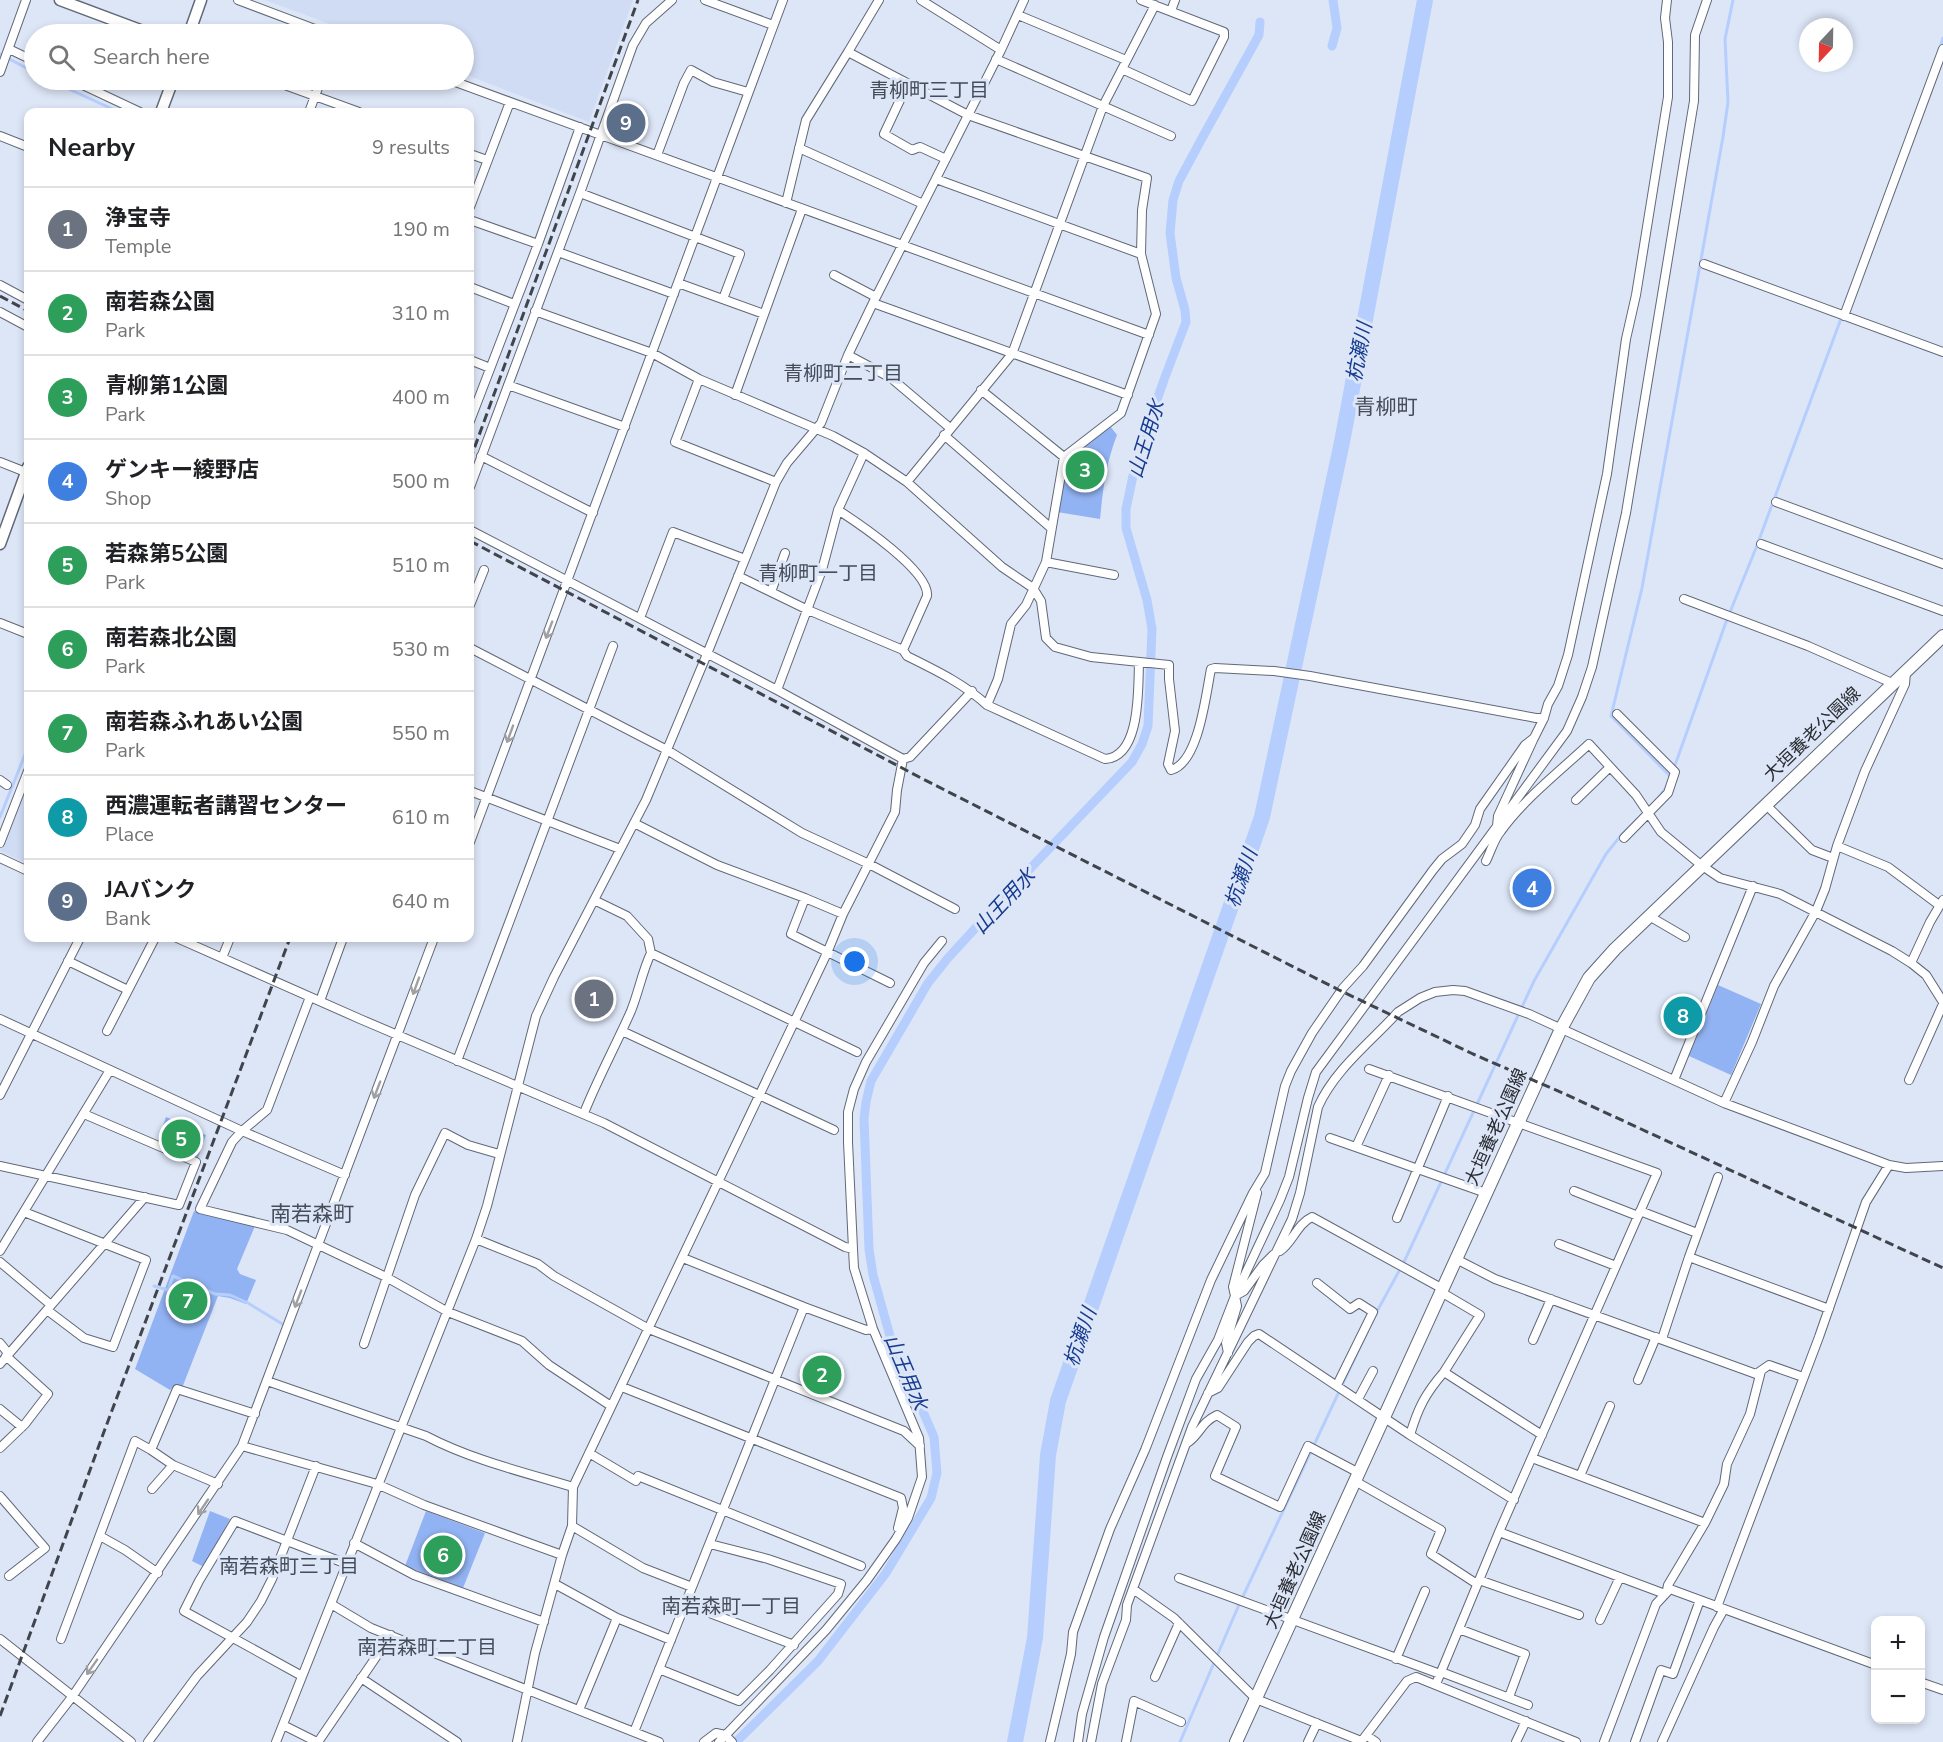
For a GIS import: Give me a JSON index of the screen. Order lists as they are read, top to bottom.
{
  "streets": {
    "main road": ["大垣養老公園線"]
  },
  "districts": [
    "青柳町三丁目",
    "青柳町二丁目",
    "青柳町",
    "青柳町一丁目",
    "南若森町",
    "南若森町三丁目",
    "南若森町一丁目",
    "南若森町二丁目"
  ],
  "water": ["杭瀬川", "山王用水"],
  "north": "bottom",
  "page": {
    "search": "Search here",
    "pins": [
      "9",
      "3",
      "4",
      "1",
      "8",
      "5",
      "7",
      "2",
      "6"
    ],
    "heading": ["Nearby", "9 results"],
    "list": [
      {
        "mark": "1",
        "name": "浄宝寺",
        "note": "Temple",
        "value": "190 m"
      },
      {
        "mark": "2",
        "name": "南若森公園",
        "note": "Park",
        "value": "310 m"
      },
      {
        "mark": "3",
        "name": "青柳第1公園",
        "note": "Park",
        "value": "400 m"
      },
      {
        "mark": "4",
        "name": "ゲンキー綾野店",
        "note": "Shop",
        "value": "500 m"
      },
      {
        "mark": "5",
        "name": "若森第5公園",
        "note": "Park",
        "value": "510 m"
      },
      {
        "mark": "6",
        "name": "南若森北公園",
        "note": "Park",
        "value": "530 m"
      },
      {
        "mark": "7",
        "name": "南若森ふれあい公園",
        "note": "Park",
        "value": "550 m"
      },
      {
        "mark": "8",
        "name": "西濃運転者講習センター",
        "note": "Place",
        "value": "610 m"
      },
      {
        "mark": "9",
        "name": "JAバンク",
        "note": "Bank",
        "value": "640 m"
      }
    ],
    "map_buttons": ["+", "−"]
  }
}
